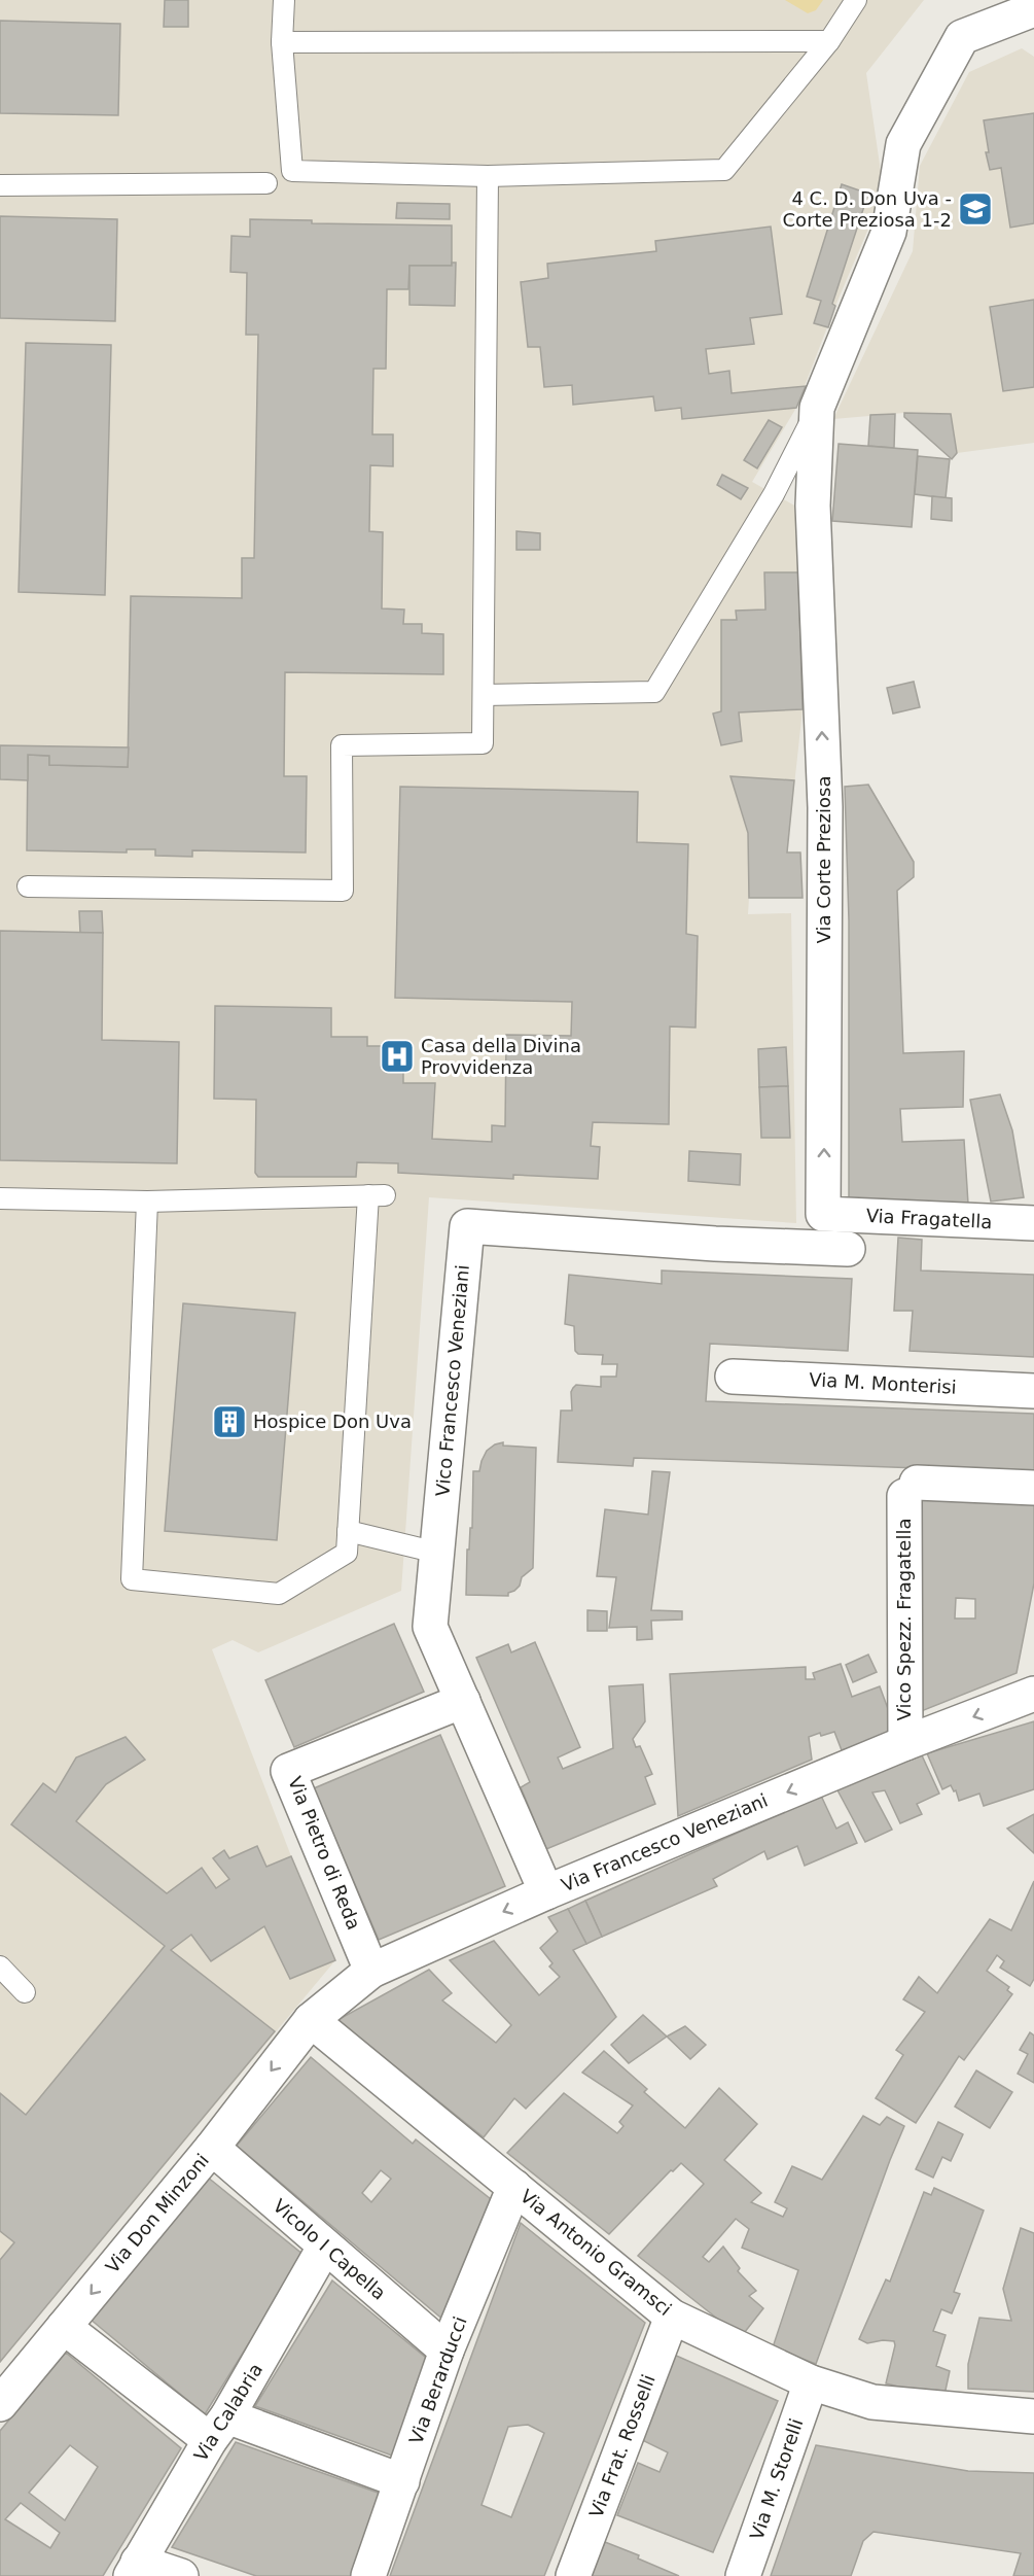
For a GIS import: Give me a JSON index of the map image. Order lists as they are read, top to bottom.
{
  "streets": {
    "street": [
      "Via Corte Preziosa",
      "Via Fragatella",
      "Vico Francesco Veneziani",
      "Via M. Monterisi",
      "Vico Spezz. Fragatella",
      "Via Francesco Veneziani",
      "Via Pietro di Reda",
      "Via Don Minzoni",
      "Vicolo I Capella",
      "Via Antonio Gramsci",
      "Via Berarducci",
      "Via Calabria",
      "Via Frat. Rosselli",
      "Via M. Storelli"
    ]
  },
  "crossings": [
    ["Via Corte Preziosa", "Via Fragatella"],
    ["Vico Francesco Veneziani", "Via Francesco Veneziani"],
    ["Vico Francesco Veneziani", "Via Pietro di Reda"],
    ["Vico Spezz. Fragatella", "Via Francesco Veneziani"],
    ["Via Francesco Veneziani", "Via Pietro di Reda"],
    ["Via Francesco Veneziani", "Via Don Minzoni"],
    ["Via Francesco Veneziani", "Via Antonio Gramsci"],
    ["Via Don Minzoni", "Vicolo I Capella"],
    ["Via Don Minzoni", "Via Antonio Gramsci"],
    ["Vicolo I Capella", "Via Berarducci"],
    ["Vicolo I Capella", "Via Calabria"],
    ["Via Antonio Gramsci", "Via Berarducci"],
    ["Via Antonio Gramsci", "Via Frat. Rosselli"],
    ["Via Antonio Gramsci", "Via M. Storelli"]
  ],
  "one_way": ["Via Corte Preziosa", "Via Francesco Veneziani", "Via Don Minzoni"],
  "places": {
    "school or university": ["4 C. D. Don Uva - Corte Preziosa 1-2"],
    "hospital": ["Casa della Divina Provvidenza"],
    "building": ["Hospice Don Uva"]
  }
}
